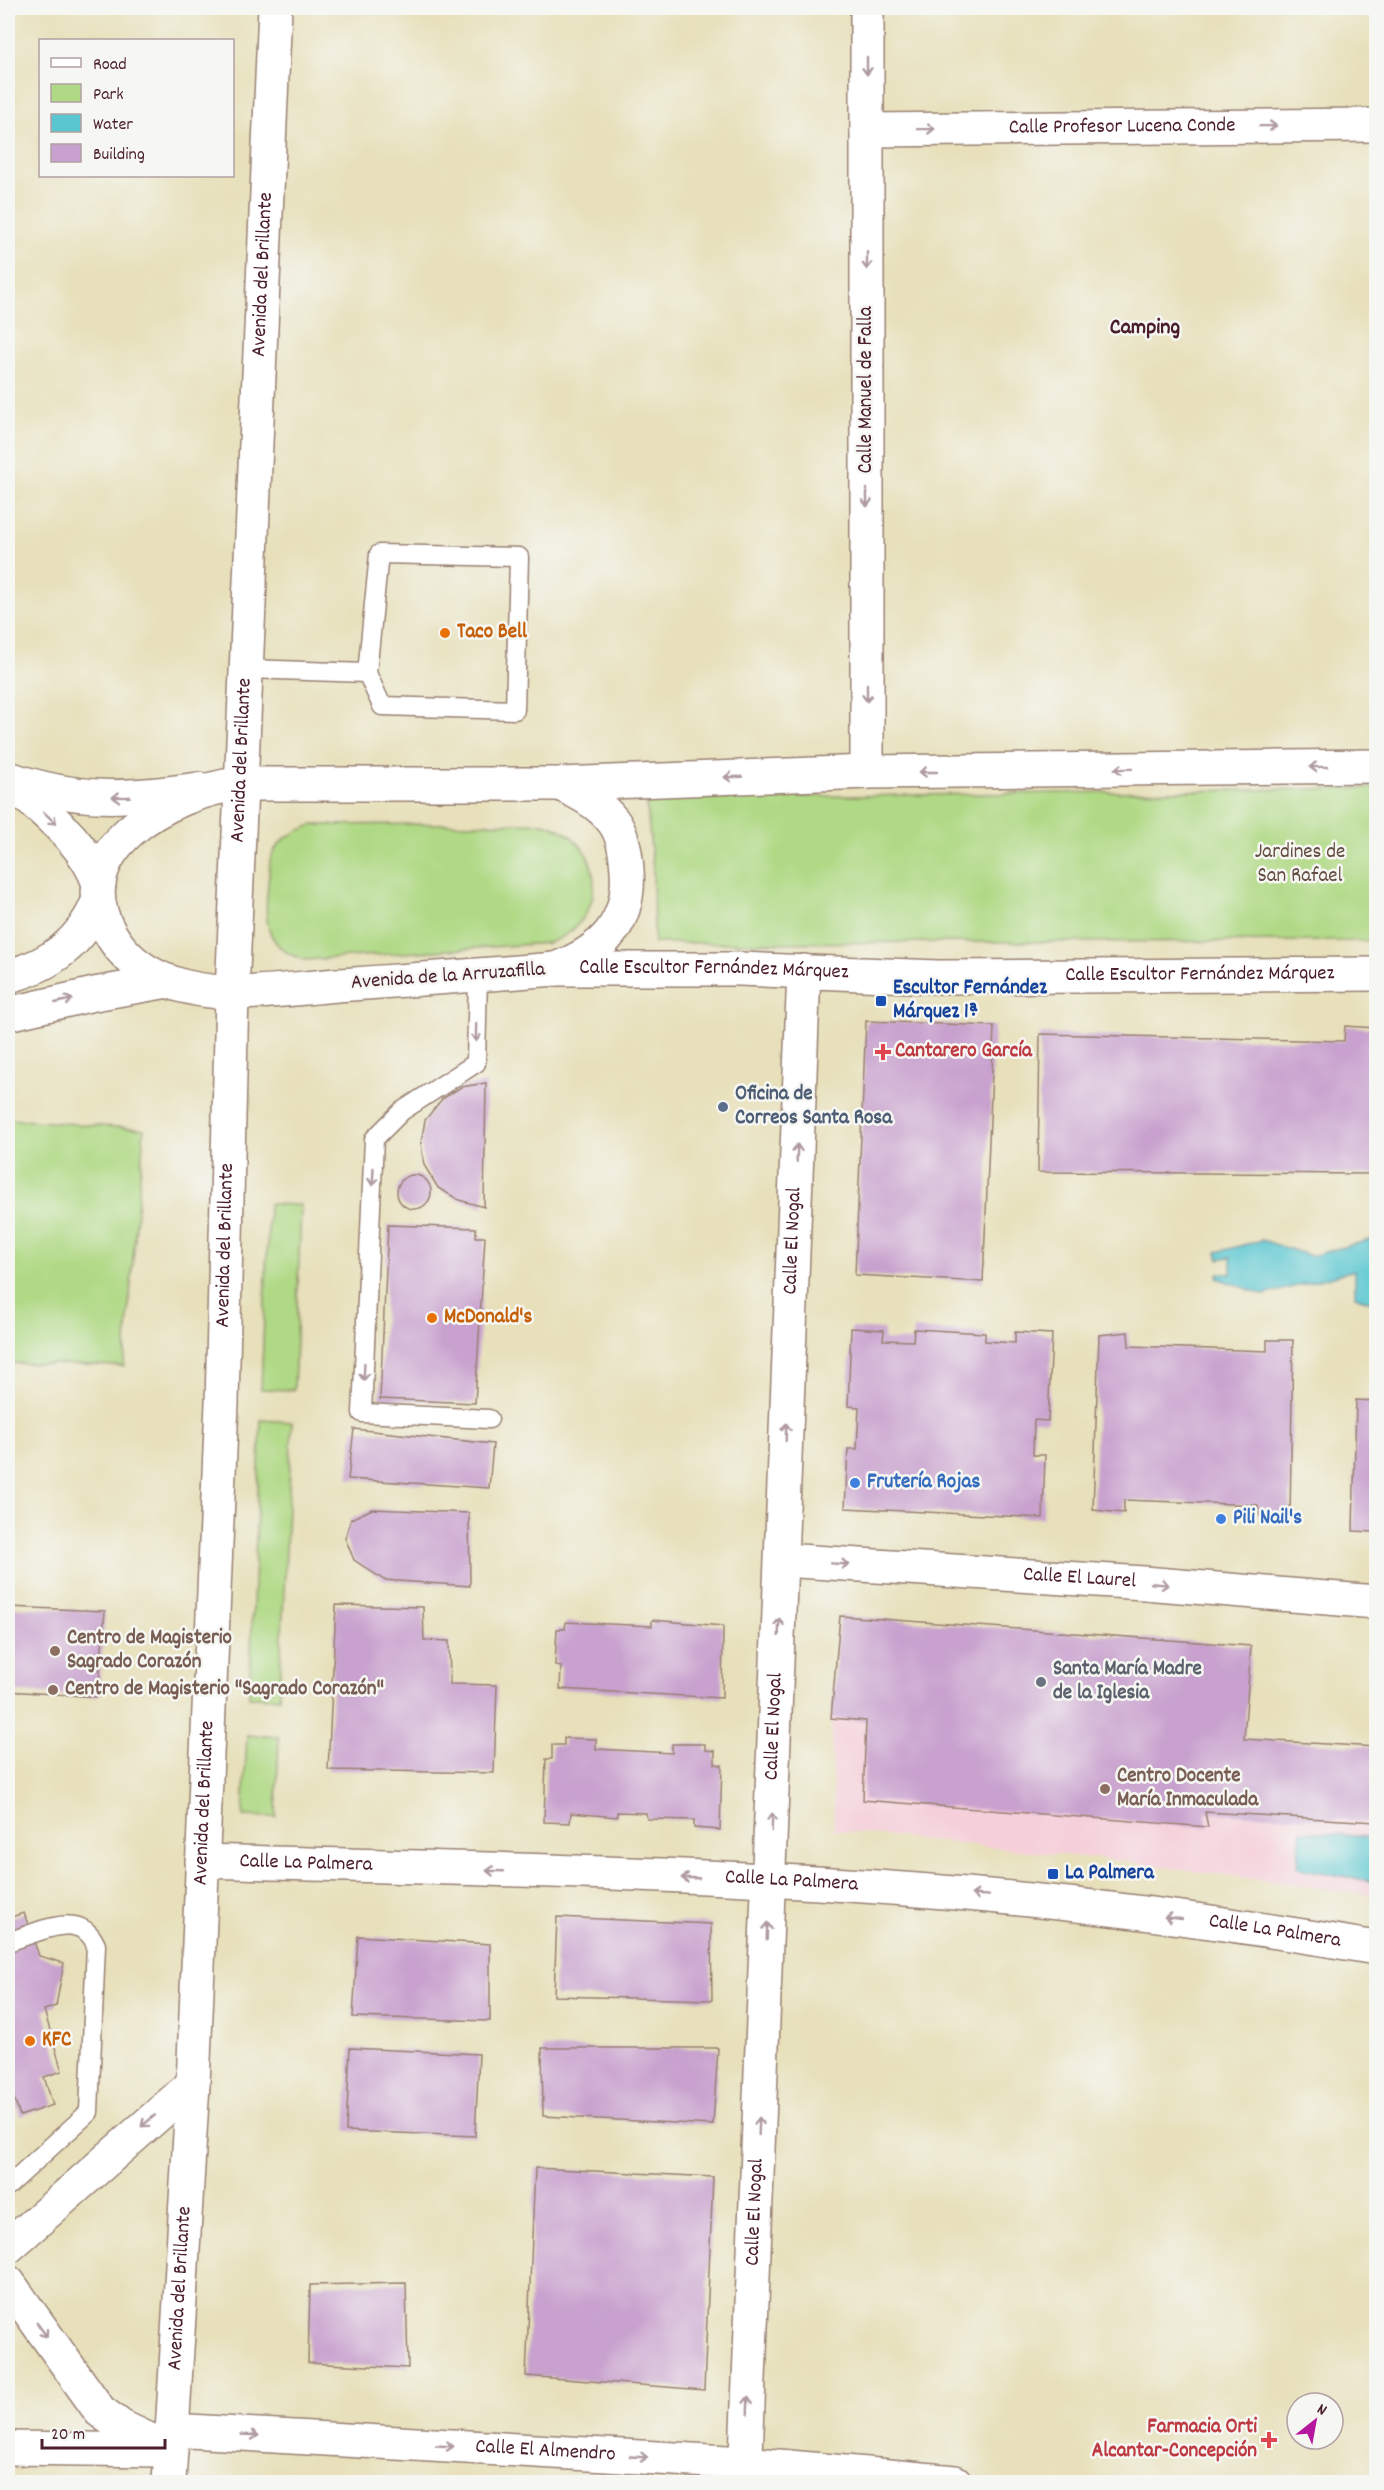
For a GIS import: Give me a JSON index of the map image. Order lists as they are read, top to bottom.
{
  "streets": {
    "main road": [
      "Calle Profesor Lucena Conde",
      "Avenida del Brillante",
      "Calle Manuel de Falla",
      "Calle Escultor Fernández Márquez",
      "Avenida de la Arruzafilla",
      "Calle El Nogal",
      "Calle El Laurel",
      "Calle La Palmera",
      "Calle El Almendro"
    ]
  },
  "crossings": [
    ["Calle Profesor Lucena Conde", "Calle Manuel de Falla"],
    ["Avenida del Brillante", "Avenida de la Arruzafilla"],
    ["Avenida del Brillante", "Calle La Palmera"],
    ["Avenida del Brillante", "Calle El Almendro"],
    ["Calle Escultor Fernández Márquez", "Avenida de la Arruzafilla"],
    ["Calle Escultor Fernández Márquez", "Calle El Nogal"],
    ["Calle El Nogal", "Calle El Laurel"],
    ["Calle El Nogal", "Calle La Palmera"],
    ["Calle El Nogal", "Calle El Almendro"]
  ],
  "one_way": [
    "Calle Profesor Lucena Conde",
    "Calle Manuel de Falla",
    "Calle El Nogal",
    "Calle El Laurel",
    "Calle La Palmera",
    "Calle El Almendro"
  ],
  "districts": ["Camping"],
  "parks": ["Jardines de San Rafael"],
  "places": {
    "other": [
      "Taco Bell",
      "Oficina de Correos Santa Rosa",
      "McDonald's",
      "Frutería Rojas",
      "Pili Nail's",
      "Centro de Magisterio Sagrado Corazón",
      "Santa María Madre de la Iglesia",
      "Centro de Magisterio \"Sagrado Corazón\"",
      "Centro Docente María Inmaculada",
      "KFC"
    ],
    "transit": ["Escultor Fernández Márquez 1ª", "La Palmera"],
    "health": ["Cantarero García", "Farmacia Orti Alcantar-Concepción"]
  },
  "legend": [
    "Road",
    "Park",
    "Water",
    "Building"
  ],
  "scale_bar": "20 m",
  "north": "top right"
}
